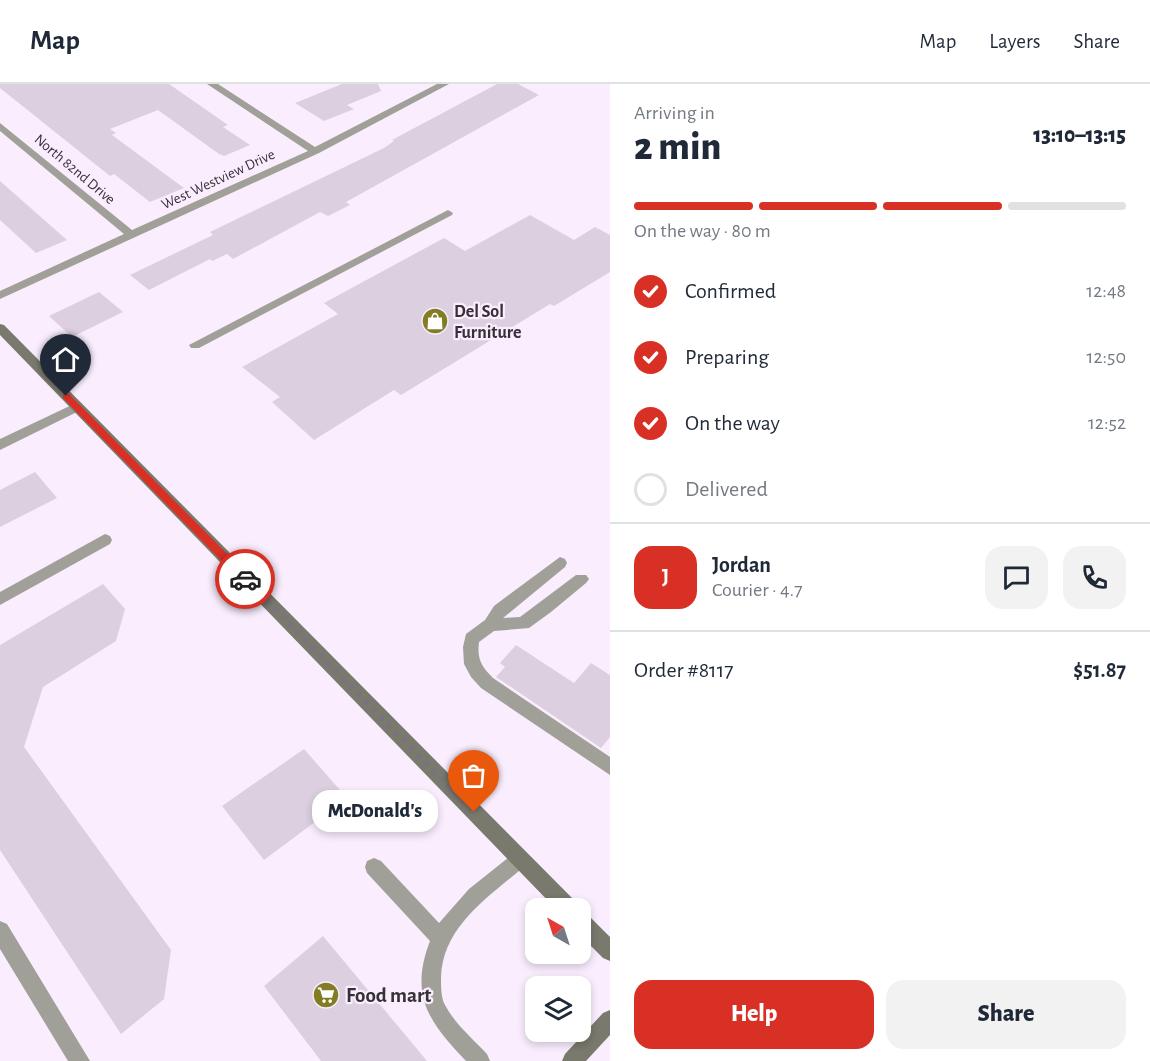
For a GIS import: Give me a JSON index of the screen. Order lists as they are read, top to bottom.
{
  "streets": {
    "street": ["North 82nd Drive", "West Westview Drive"]
  },
  "crossings": [
    ["North 82nd Drive", "West Westview Drive"]
  ],
  "places": {
    "shop": ["Del Sol Furniture"],
    "other": ["McDonald's"],
    "supermarket": ["Food mart"]
  },
  "north": "top left",
  "page": {
    "header": "Map",
    "nav": ["Map", "Layers", "Share"],
    "heading": ["2 min", "Arriving in", "13:10–13:15"],
    "panel": [
      "Jordan",
      "Courier · 4.7",
      "Order #8117",
      "$51.87"
    ],
    "bar": "On the way · 80 m",
    "list": [
      ["Confirmed", "12:48"],
      ["Preparing", "12:50"],
      ["On the way", "12:52"],
      "Delivered"
    ],
    "round": "J",
    "bubble": "McDonald's",
    "buttons": ["Help", "Share"]
  }
}
